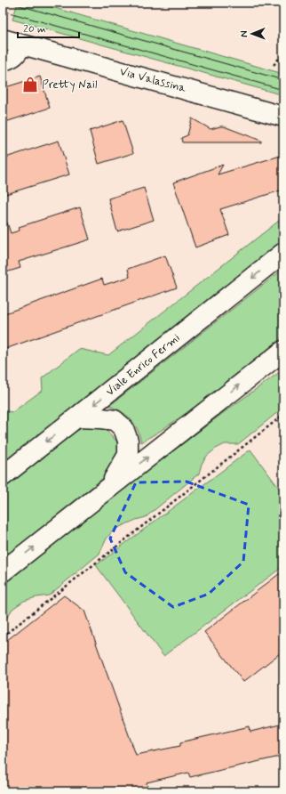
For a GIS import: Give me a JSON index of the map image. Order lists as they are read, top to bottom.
{
  "streets": {
    "main road": ["Via Valassina", "Viale Enrico Fermi"]
  },
  "places": {
    "shop": ["Pretty Nail"]
  },
  "scale_bar": "20 m",
  "north": "left"
}
